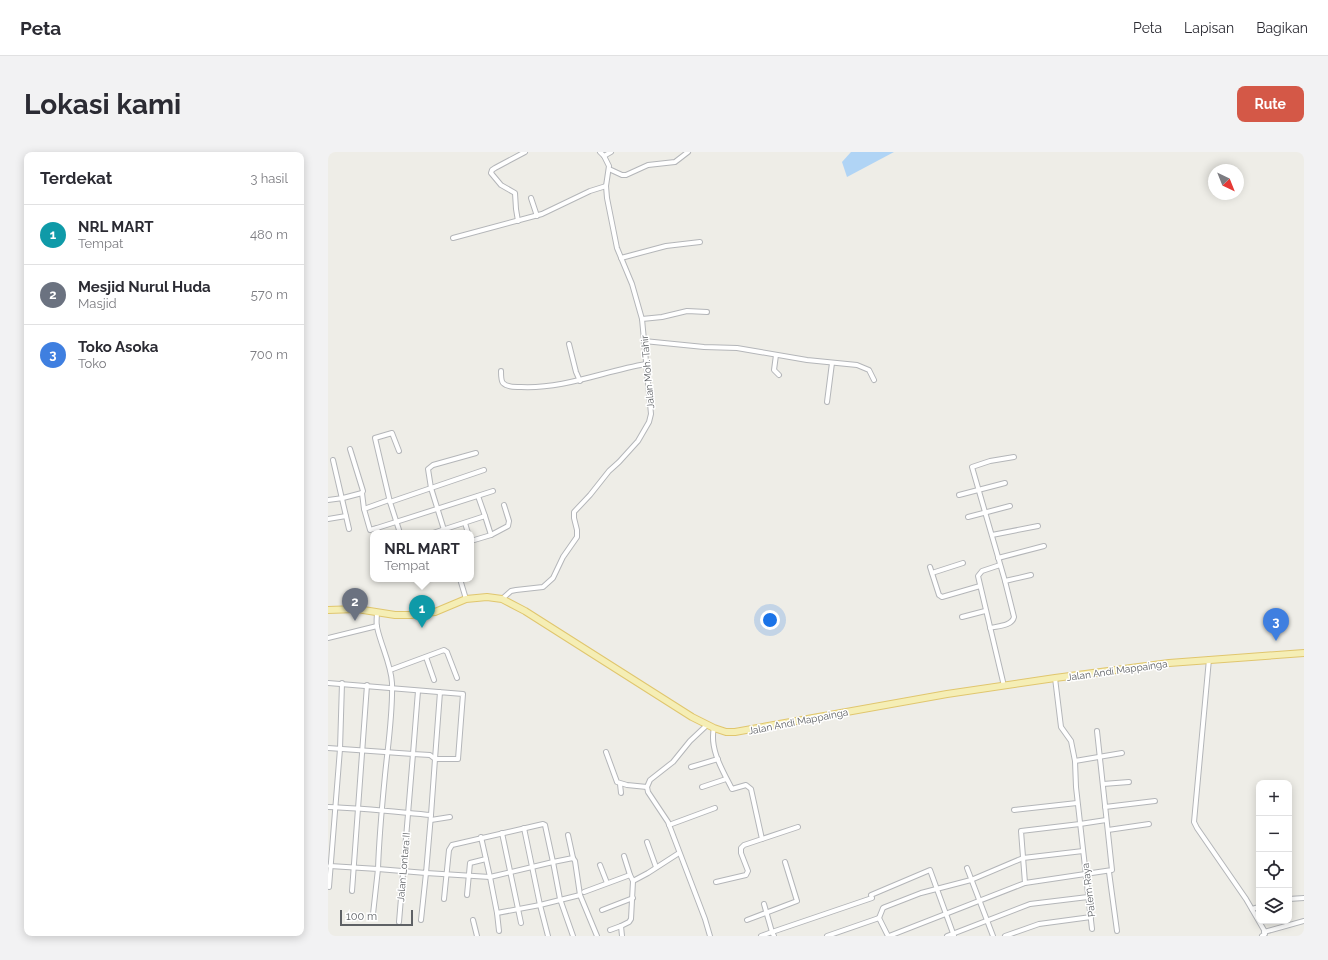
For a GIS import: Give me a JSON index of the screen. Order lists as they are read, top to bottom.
{
  "streets": {
    "main road": ["Jalan Andi Mappainga"],
    "street": ["Jalan Moh. Tahir", "Jalan Lontara II", "Palem Raya"]
  },
  "crossings": [
    ["Jalan Moh. Tahir", "Jalan Andi Mappainga"],
    ["Jalan Andi Mappainga", "Palem Raya"]
  ],
  "scale_bar": "100 m",
  "north": "bottom right",
  "page": {
    "header": "Peta",
    "nav": ["Peta", "Lapisan", "Bagikan"],
    "buttons": "Rute",
    "title": "Lokasi kami",
    "heading": ["Terdekat", "3 hasil"],
    "list": [
      {
        "mark": "1",
        "name": "NRL MART",
        "note": "Tempat",
        "value": "480 m"
      },
      {
        "mark": "2",
        "name": "Mesjid Nurul Huda",
        "note": "Masjid",
        "value": "570 m"
      },
      {
        "mark": "3",
        "name": "Toko Asoka",
        "note": "Toko",
        "value": "700 m"
      }
    ],
    "popup": ["NRL MART", "Tempat"],
    "pins": ["2", "1", "3"],
    "map_buttons": ["+", "−"],
    "scale": "100 m"
  }
}
